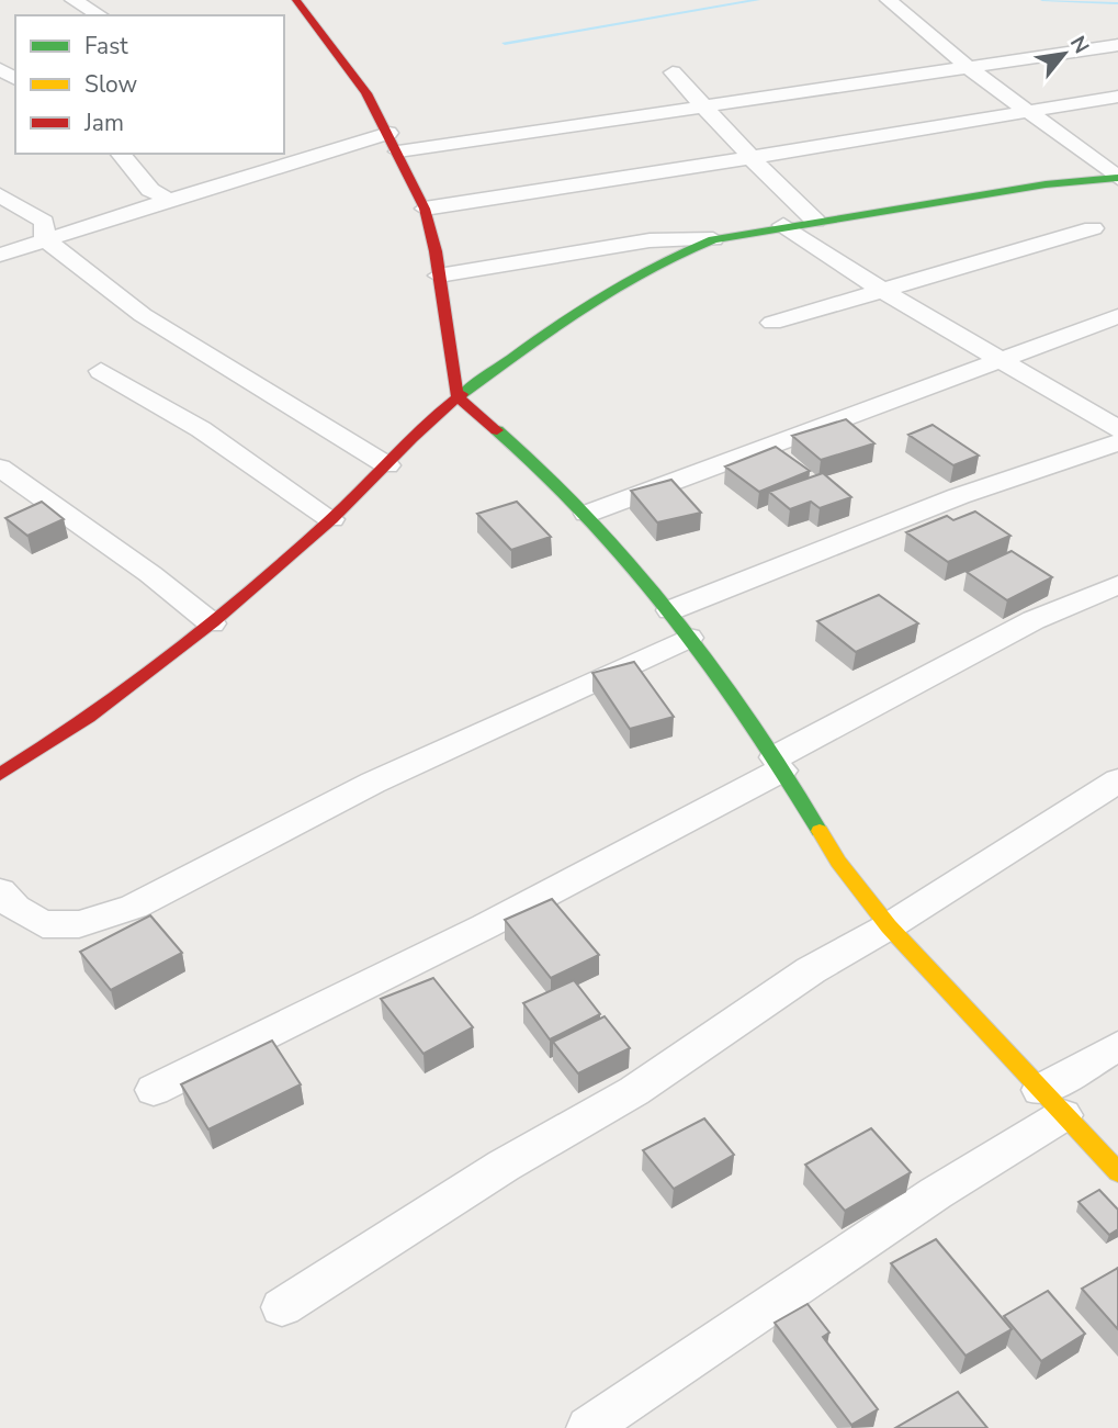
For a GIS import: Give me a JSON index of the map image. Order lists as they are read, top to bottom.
{
  "legend": ["Fast", "Slow", "Jam"],
  "north": "top right"
}
